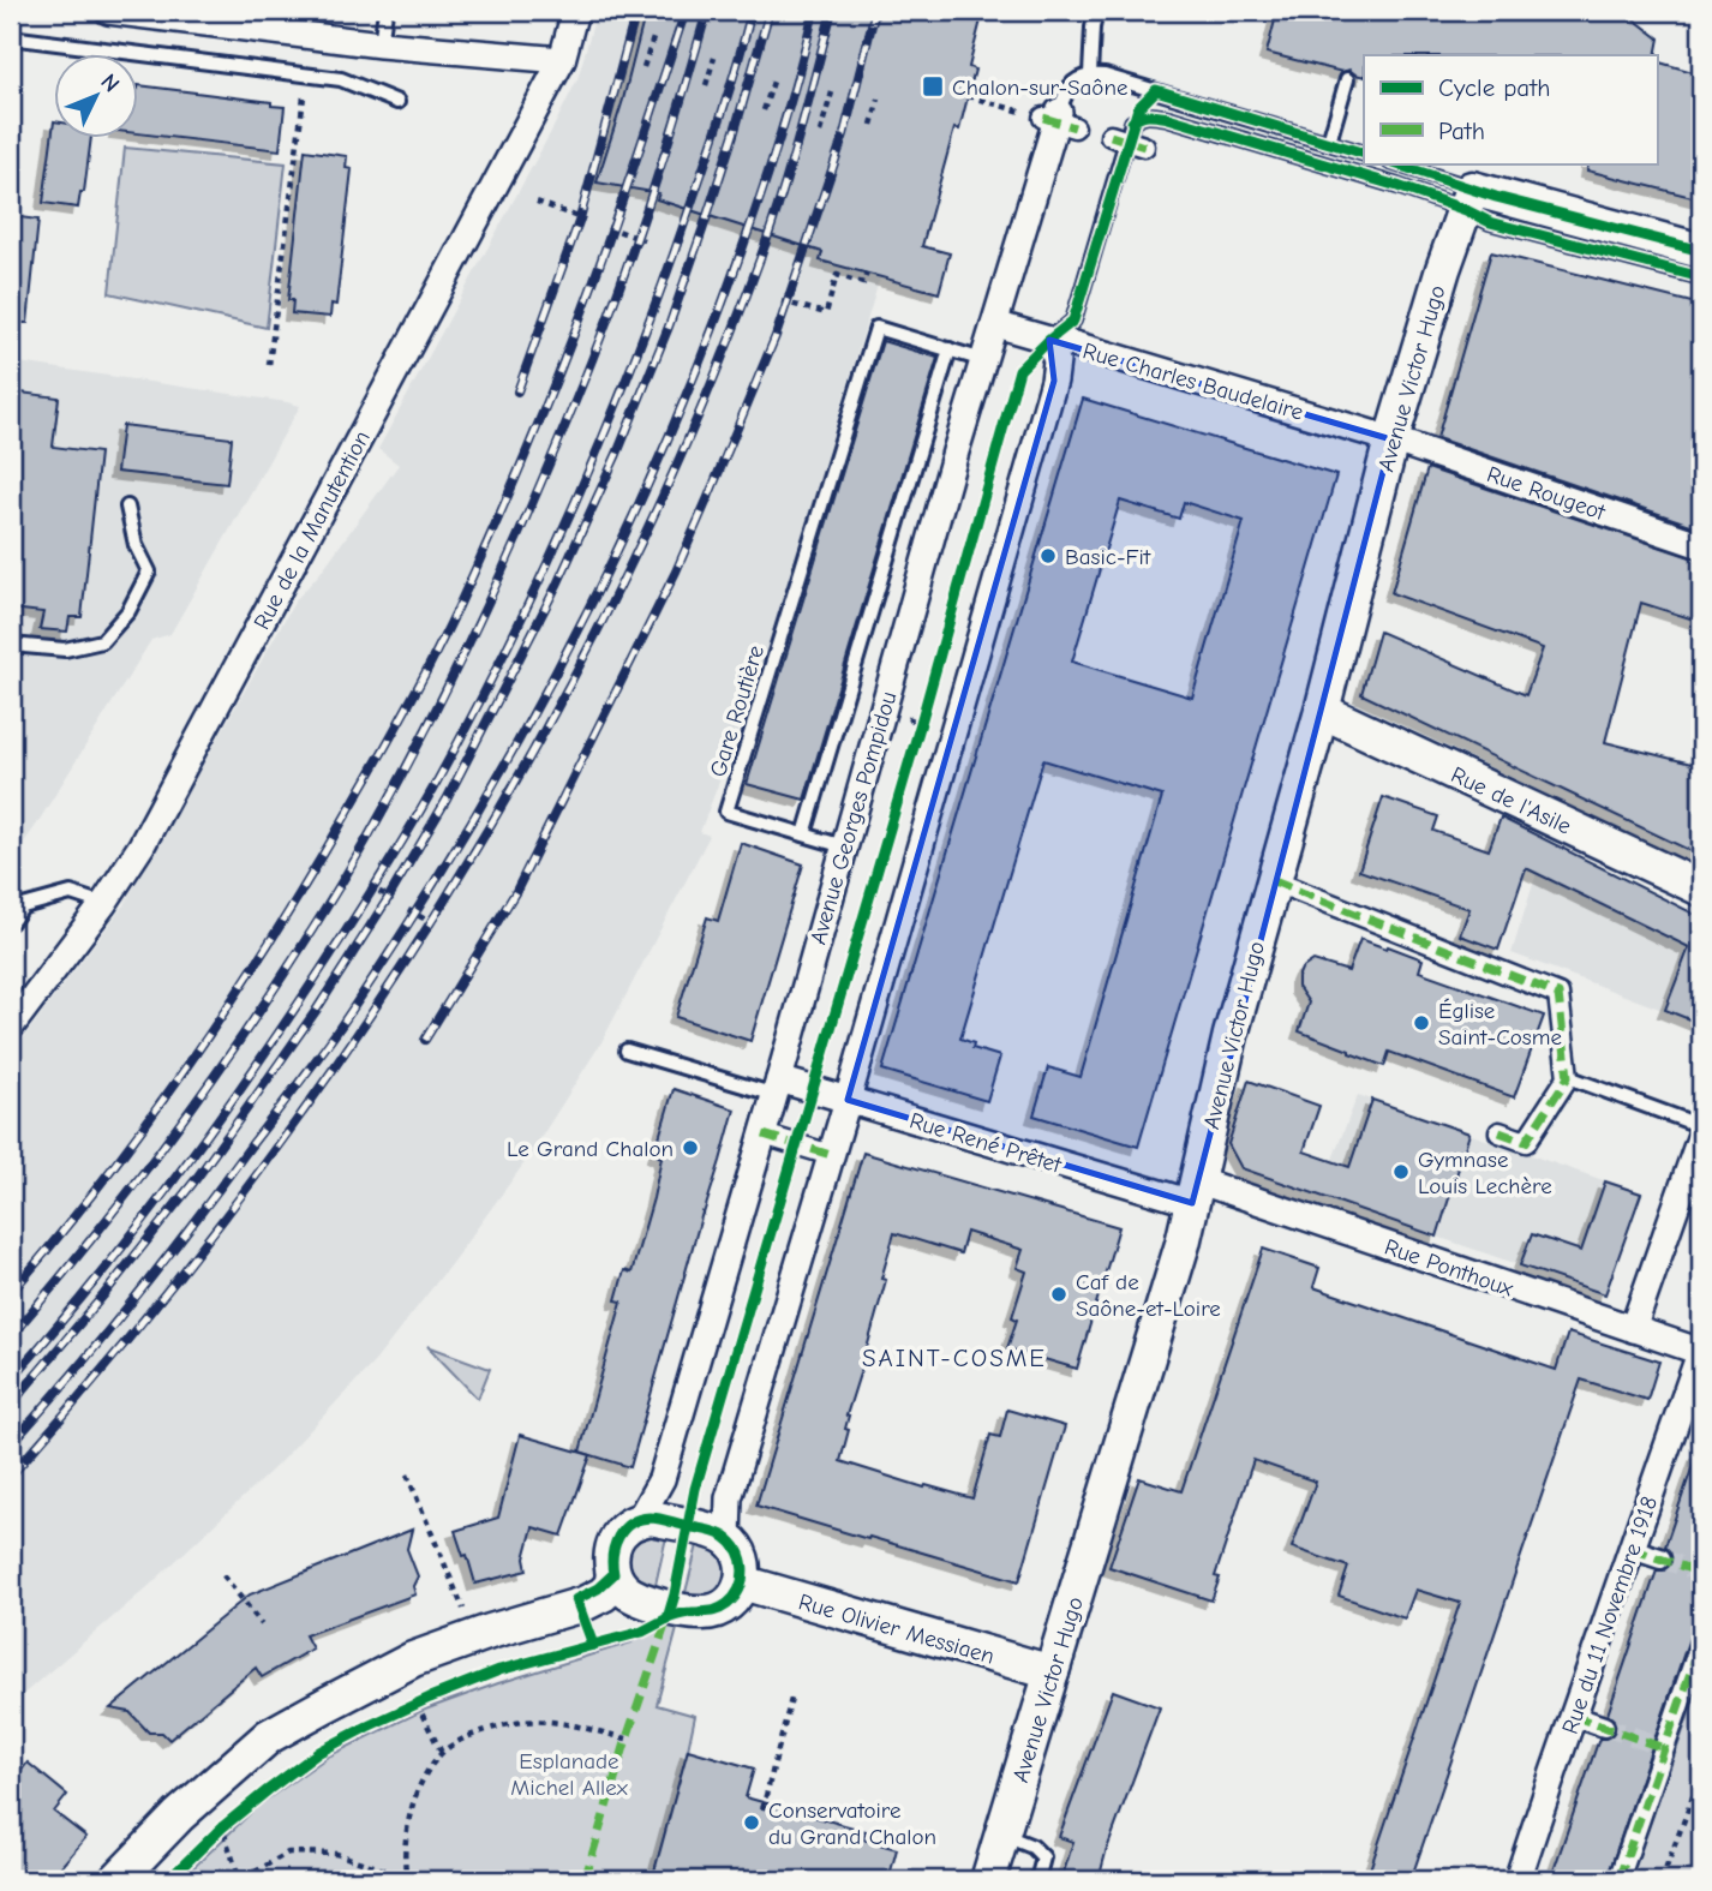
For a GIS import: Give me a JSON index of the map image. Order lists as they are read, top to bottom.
{
  "streets": {
    "street": [
      "Avenue Victor Hugo",
      "Rue Charles Baudelaire",
      "Rue Rougeot",
      "Rue de la Manutention",
      "Rue de l'Asile",
      "Avenue Georges Pompidou",
      "Rue René Prêtet",
      "Rue Ponthoux",
      "Rue du 11 Novembre 1918",
      "Rue Olivier Messiaen"
    ],
    "lane": ["Gare Routière"]
  },
  "crossings": [
    ["Avenue Victor Hugo", "Rue Charles Baudelaire"],
    ["Avenue Victor Hugo", "Rue Rougeot"],
    ["Avenue Victor Hugo", "Rue de l'Asile"],
    ["Avenue Victor Hugo", "Rue René Prêtet"],
    ["Avenue Victor Hugo", "Rue Ponthoux"],
    ["Avenue Victor Hugo", "Rue Olivier Messiaen"],
    ["Rue Charles Baudelaire", "Rue Rougeot"],
    ["Rue Charles Baudelaire", "Avenue Georges Pompidou"],
    ["Gare Routière", "Avenue Georges Pompidou"],
    ["Avenue Georges Pompidou", "Rue René Prêtet"],
    ["Avenue Georges Pompidou", "Rue Olivier Messiaen"],
    ["Rue René Prêtet", "Rue Ponthoux"],
    ["Rue Ponthoux", "Rue du 11 Novembre 1918"]
  ],
  "districts": ["SAINT-COSME"],
  "parks": ["Esplanade Michel Allex"],
  "places": {
    "transit": ["Chalon-sur-Saône"],
    "other": [
      "Basic-Fit",
      "Église Saint-Cosme",
      "Le Grand Chalon",
      "Gymnase Louis Lechère",
      "Caf de Saône-et-Loire",
      "Conservatoire du Grand Chalon"
    ]
  },
  "legend": ["Cycle path", "Path"],
  "north": "top right"
}
